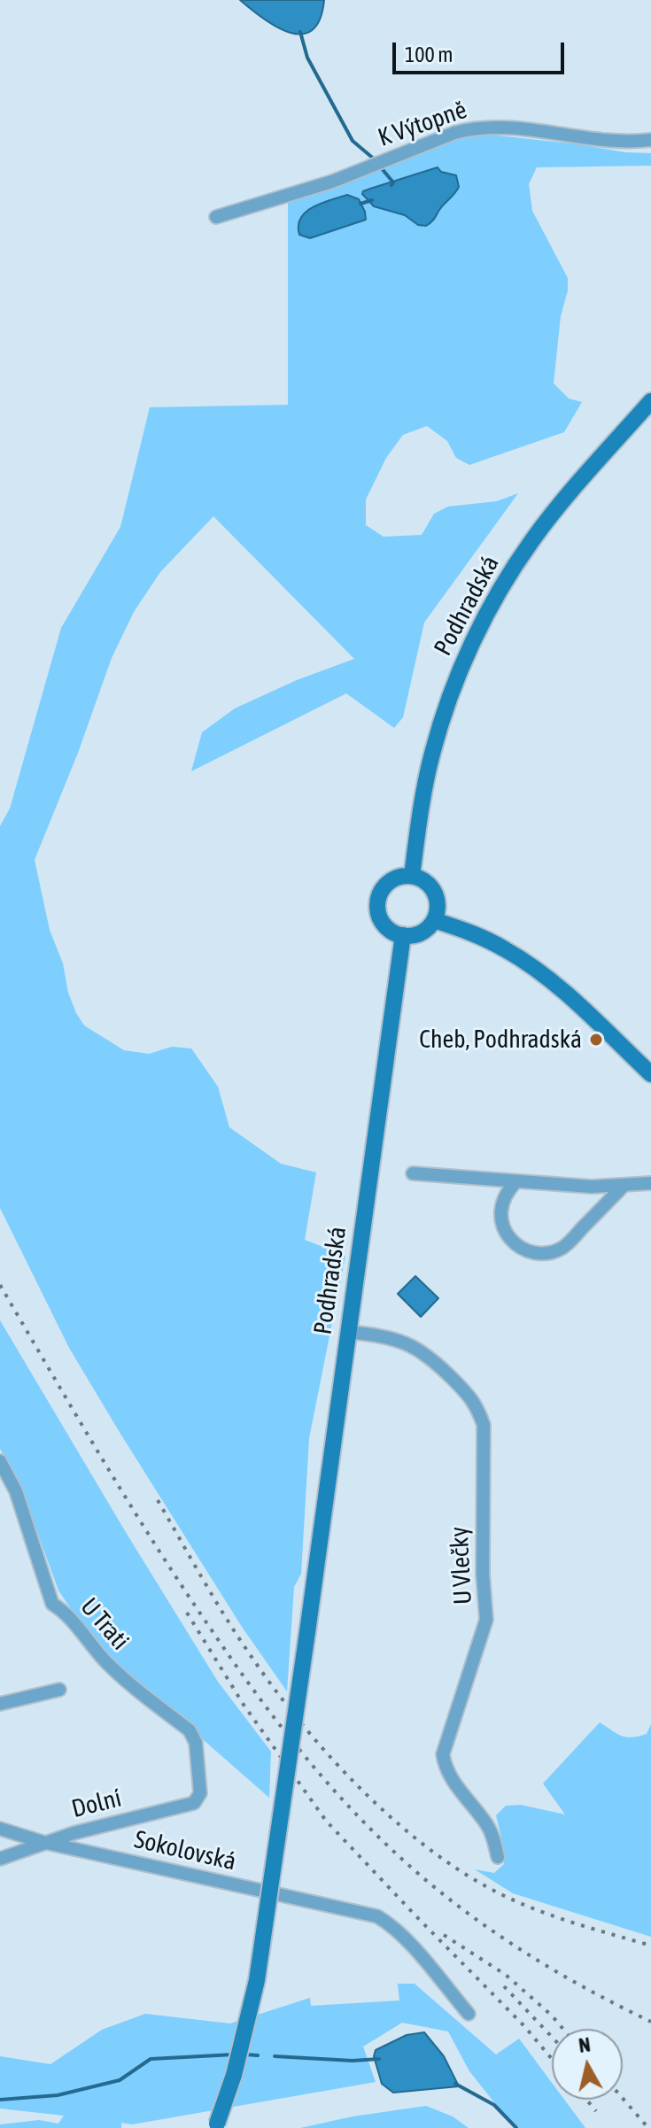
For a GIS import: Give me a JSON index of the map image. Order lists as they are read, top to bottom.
{
  "streets": {
    "main road": ["Podhradská"],
    "street": [
      "K Výtopně",
      "U Vlečky",
      "U Trati",
      "Dolní",
      "Sokolovská"
    ]
  },
  "crossings": [
    ["Podhradská", "U Vlečky"],
    ["U Trati", "Dolní"],
    ["Dolní", "Sokolovská"]
  ],
  "places": ["Cheb, Podhradská"],
  "scale_bar": "100 m",
  "north": "top"
}
